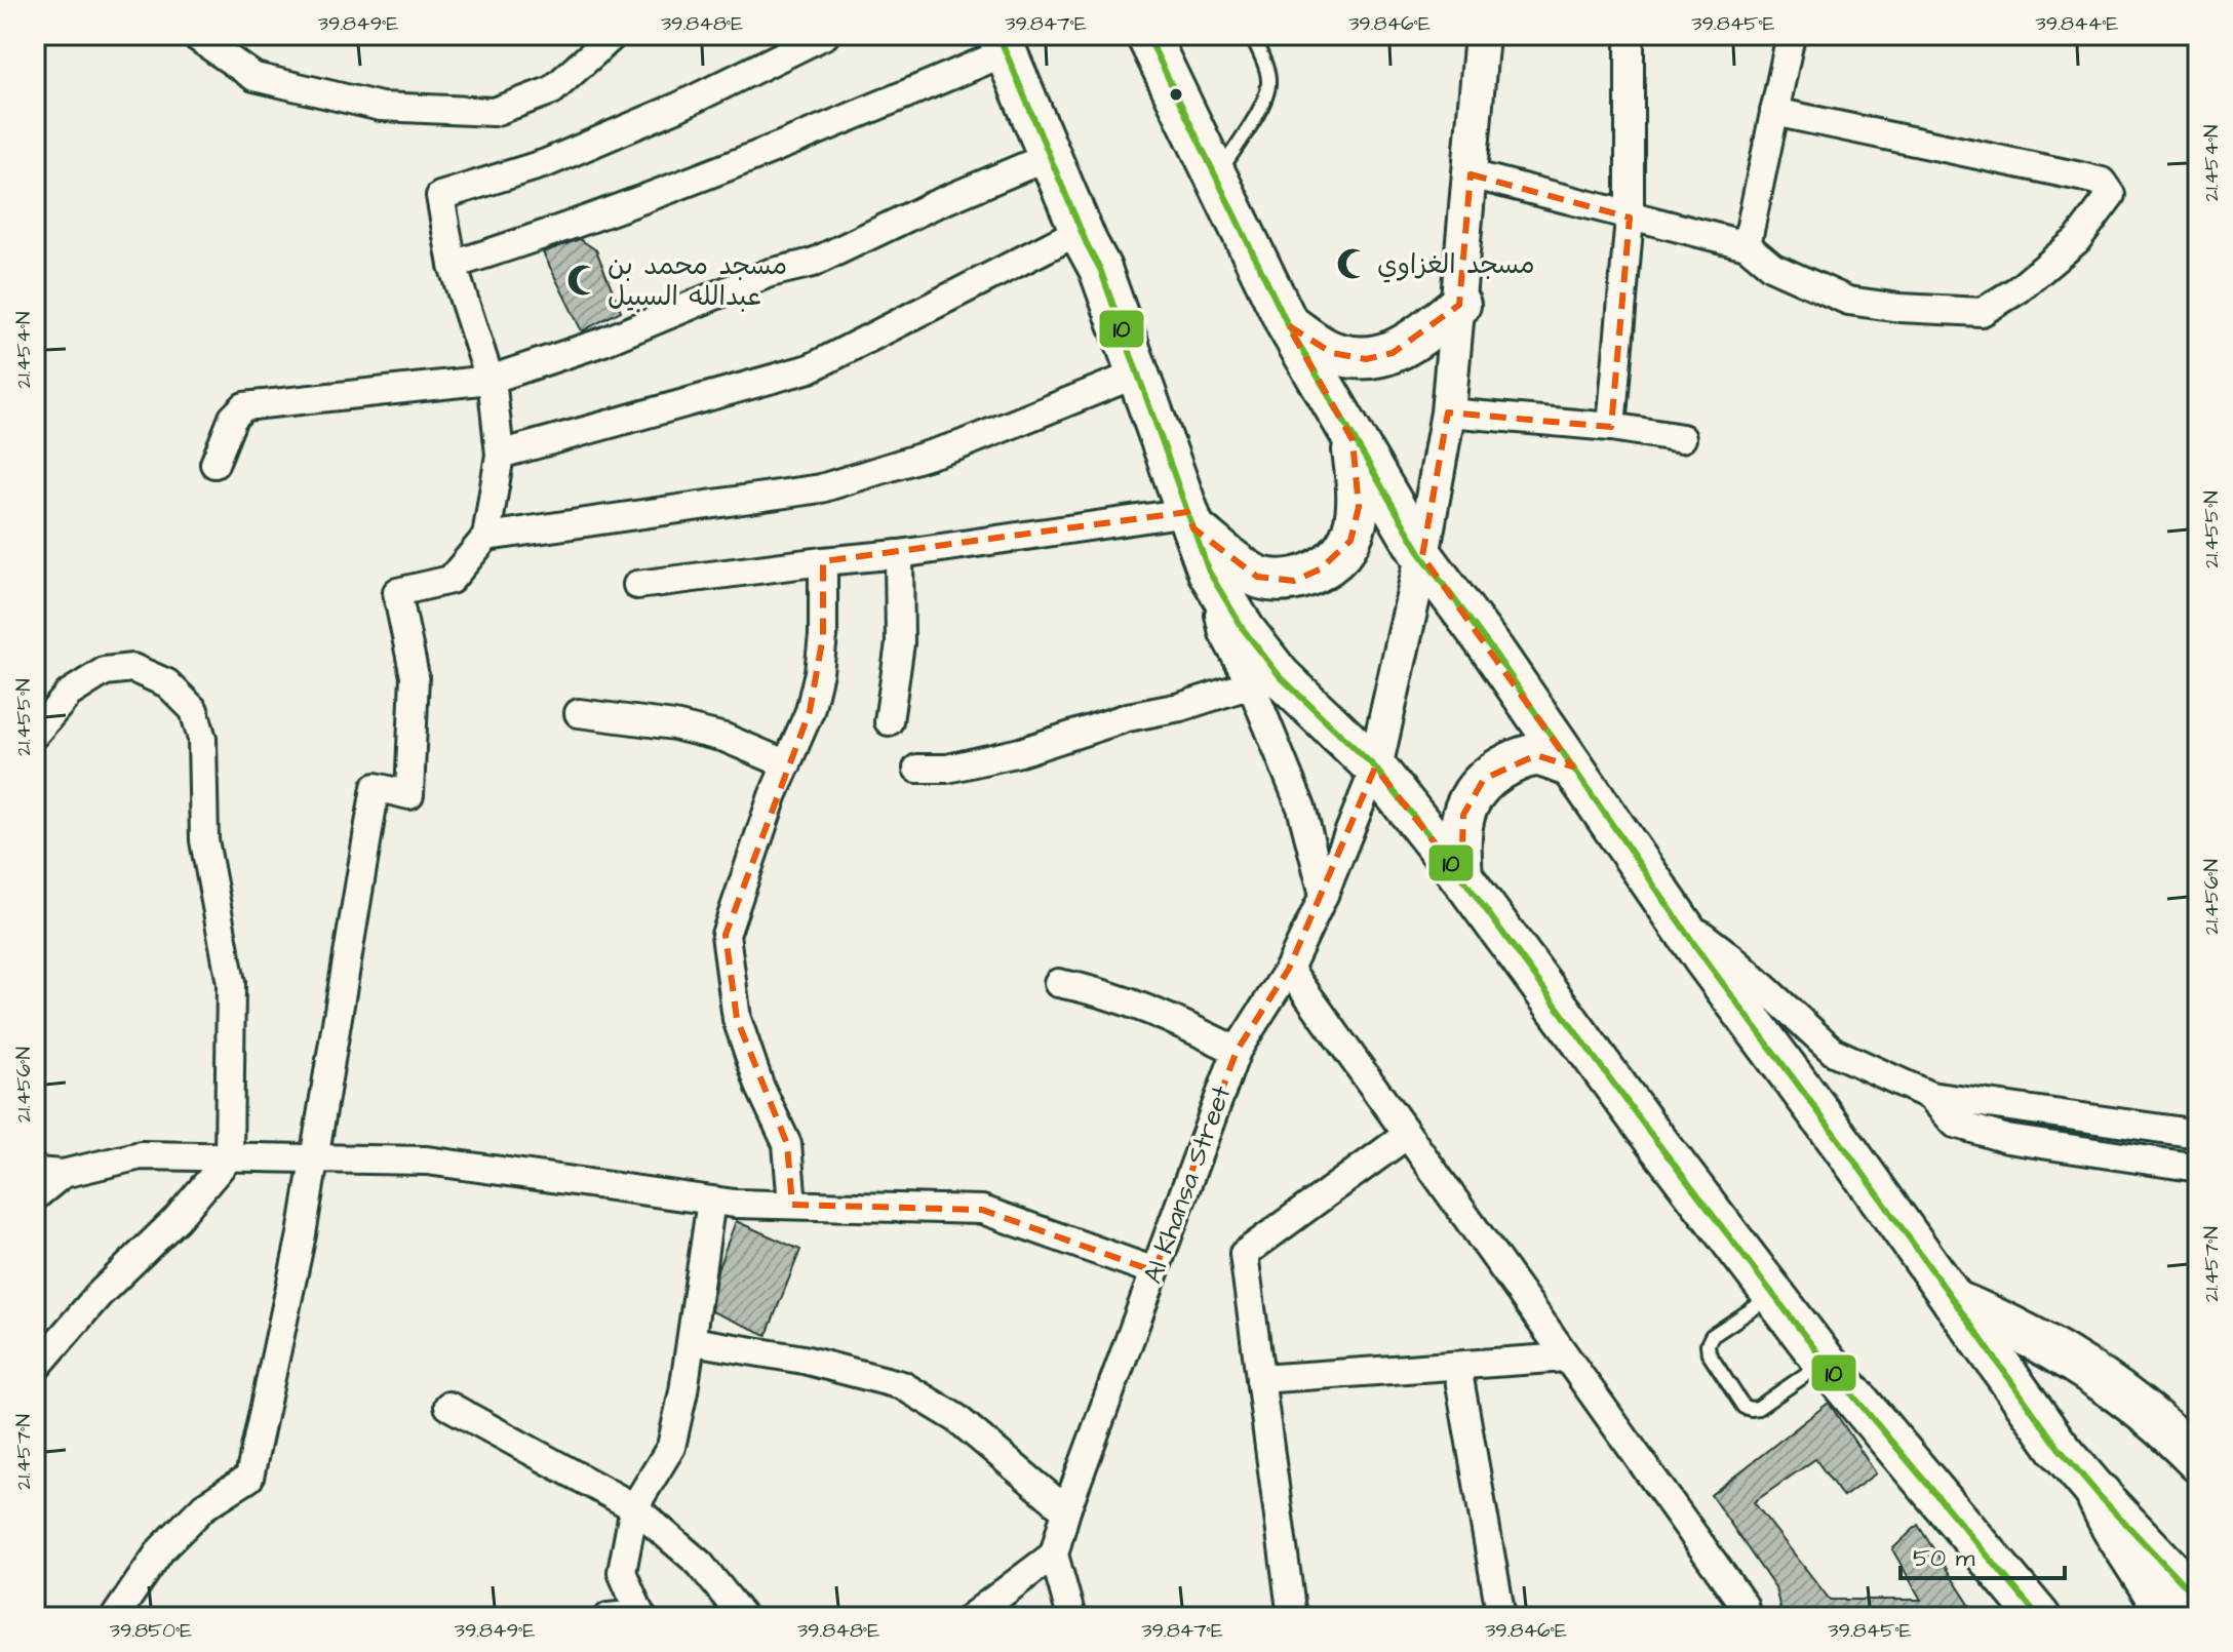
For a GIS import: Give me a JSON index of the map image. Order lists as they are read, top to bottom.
{
  "streets": {
    "street": ["Al Khansa Street"]
  },
  "places": {
    "mosque": ["مسجد الغزاوي", "مسجد محمد بن عبدالله السبيل"]
  },
  "lines": ["transit line 10"],
  "scale_bar": "50 m",
  "coordinates": [
    "39.849°E",
    "39.848°E",
    "39.847°E",
    "39.846°E",
    "39.845°E",
    "39.844°E",
    "21.454°N",
    "21.455°N",
    "21.456°N",
    "21.457°N",
    "39.850°E"
  ]
}
